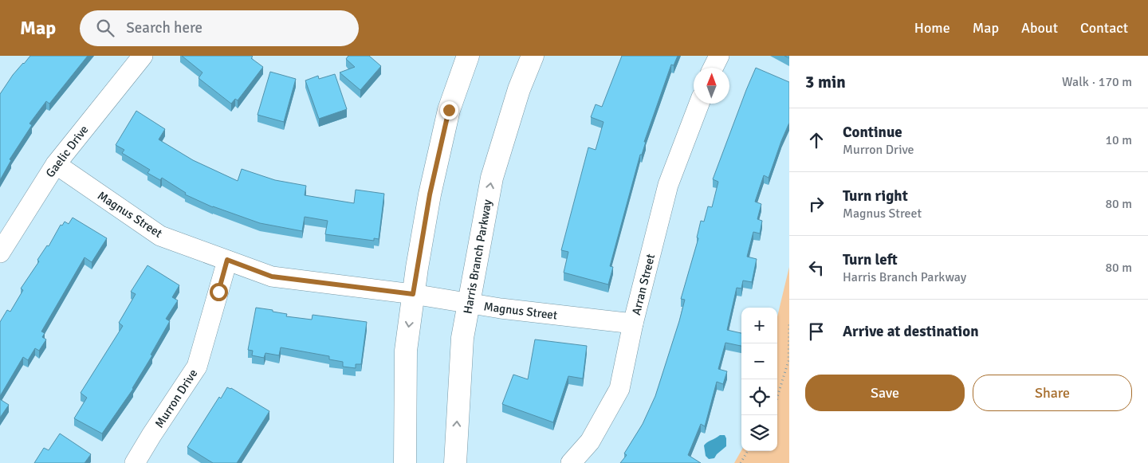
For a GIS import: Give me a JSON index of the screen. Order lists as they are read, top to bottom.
{
  "streets": {
    "main road": ["Harris Branch Parkway"],
    "street": [
      "Gaelic Drive",
      "Magnus Street",
      "Arran Street",
      "Murron Drive"
    ]
  },
  "crossings": [
    ["Gaelic Drive", "Magnus Street"],
    ["Magnus Street", "Harris Branch Parkway"],
    ["Magnus Street", "Arran Street"],
    ["Magnus Street", "Murron Drive"]
  ],
  "north": "top",
  "page": {
    "header": "Map",
    "search": "Search here",
    "nav": [
      "Home",
      "Map",
      "About",
      "Contact"
    ],
    "heading": ["3 min", "Walk · 170 m"],
    "list": [
      ["Continue", "Murron Drive", "10 m"],
      ["Turn right", "Magnus Street", "80 m"],
      ["Turn left", "Harris Branch Parkway", "80 m"],
      "Arrive at destination"
    ],
    "map_buttons": ["+", "−"],
    "buttons": ["Save", "Share"]
  }
}
